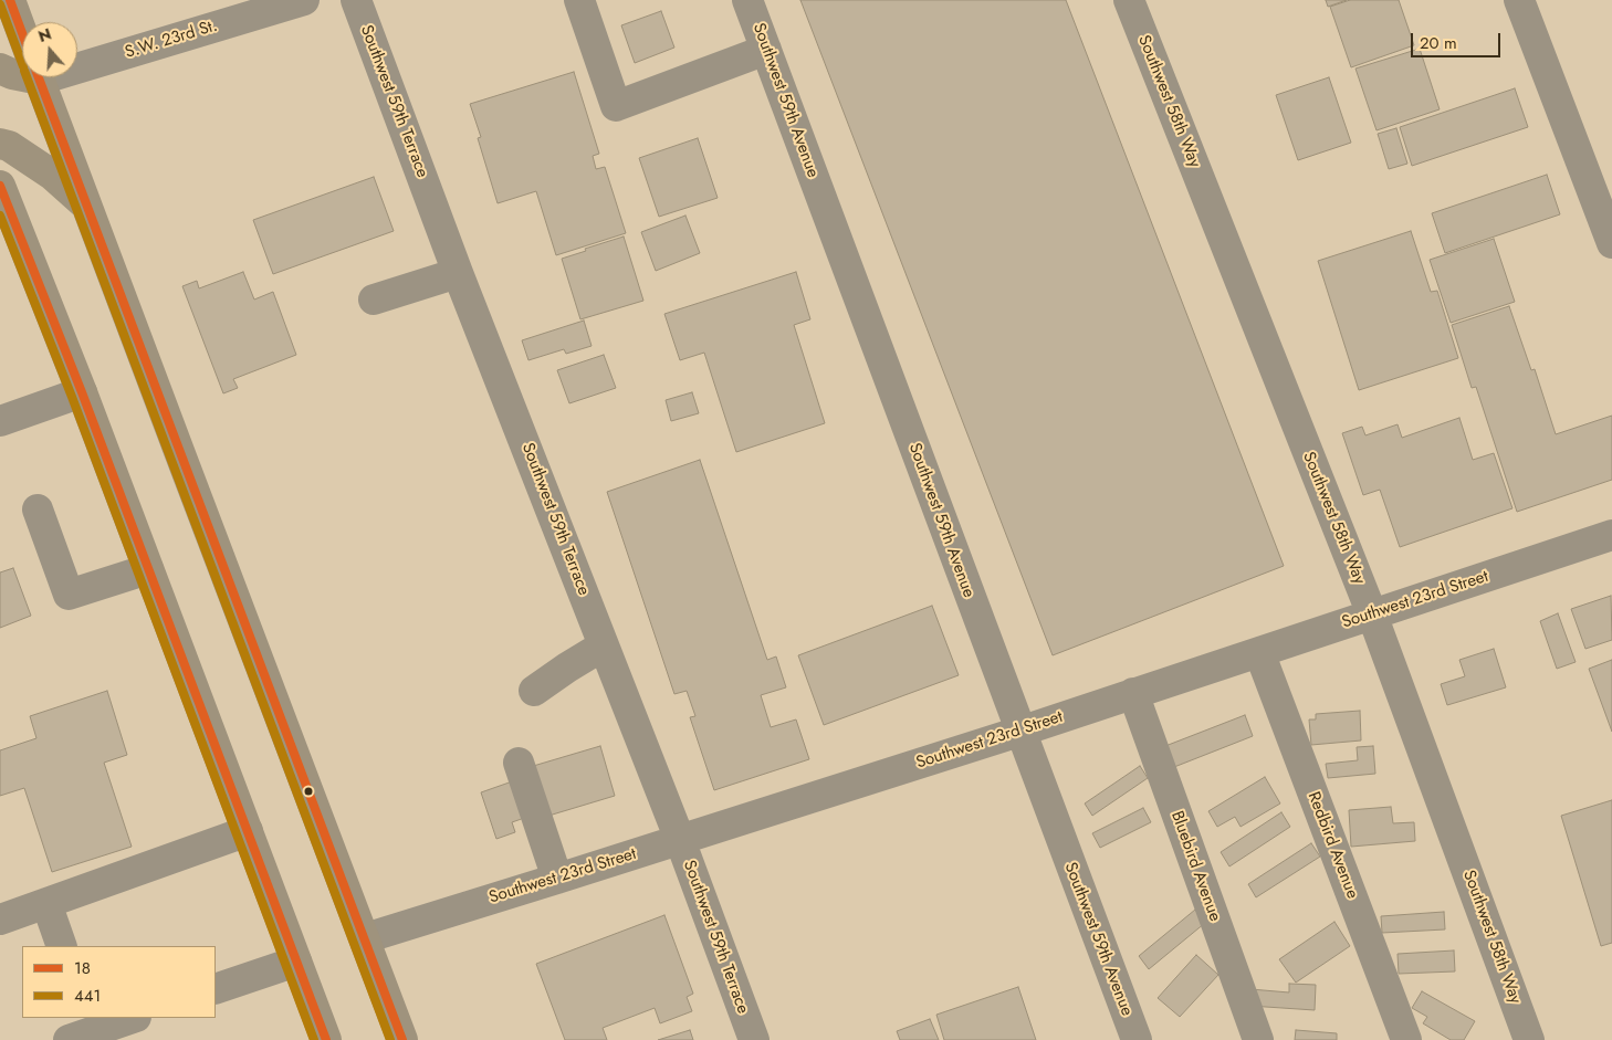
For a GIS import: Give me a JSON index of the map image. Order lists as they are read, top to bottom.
{
  "streets": {
    "street": [
      "S.W. 23rd St.",
      "Southwest 59th Avenue",
      "Southwest 59th Terrace",
      "Southwest 58th Way",
      "Southwest 23rd Street",
      "Redbird Avenue",
      "Bluebird Avenue"
    ]
  },
  "crossings": [
    ["Southwest 59th Avenue", "Southwest 23rd Street"],
    ["Southwest 59th Terrace", "Southwest 23rd Street"],
    ["Southwest 58th Way", "Southwest 23rd Street"],
    ["Southwest 23rd Street", "Redbird Avenue"],
    ["Southwest 23rd Street", "Bluebird Avenue"]
  ],
  "lines": ["transit line 18", "transit line 441"],
  "legend": ["18", "441"],
  "scale_bar": "20 m",
  "north": "top"
}
